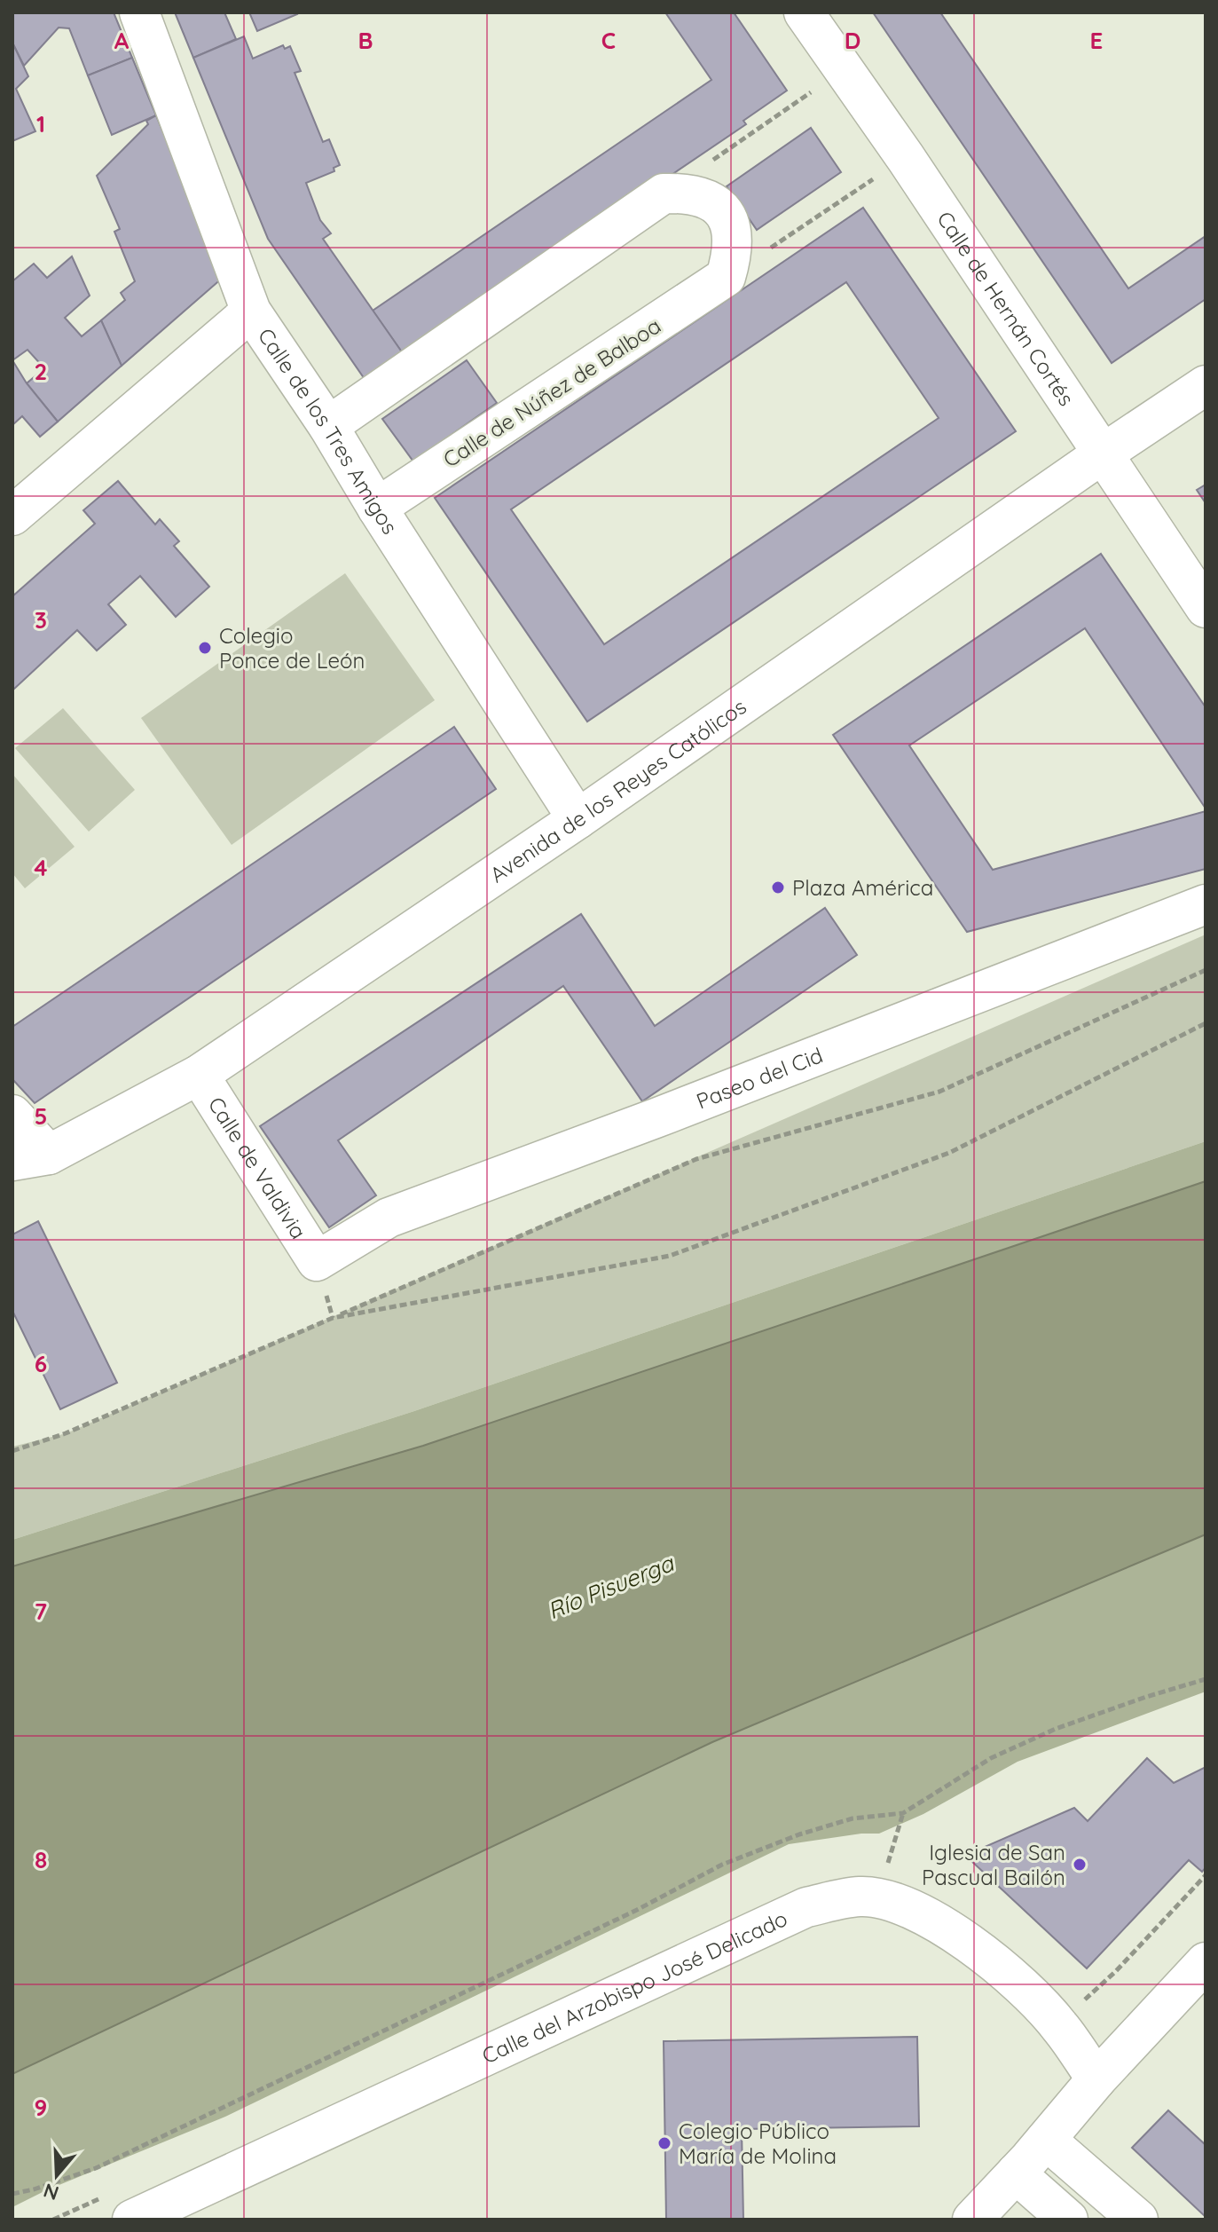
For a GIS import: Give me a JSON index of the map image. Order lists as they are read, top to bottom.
{
  "streets": {
    "street": [
      "Calle de Hernán Cortés",
      "Calle de Núñez de Balboa",
      "Calle de los Tres Amigos",
      "Avenida de los Reyes Católicos",
      "Paseo del Cid",
      "Calle de Valdivia",
      "Calle del Arzobispo José Delicado"
    ]
  },
  "crossings": [
    ["Calle de Hernán Cortés", "Avenida de los Reyes Católicos"],
    ["Calle de Núñez de Balboa", "Calle de los Tres Amigos"],
    ["Calle de los Tres Amigos", "Avenida de los Reyes Católicos"],
    ["Avenida de los Reyes Católicos", "Calle de Valdivia"],
    ["Paseo del Cid", "Calle de Valdivia"]
  ],
  "water": ["Río Pisuerga"],
  "places": [
    "Colegio Ponce de León",
    "Plaza América",
    "Iglesia de San Pascual Bailón",
    "Colegio Público María de Molina"
  ],
  "north": "bottom",
  "grid": {
    "columns": [
      "A",
      "B",
      "C",
      "D",
      "E"
    ],
    "rows": [
      "1",
      "2",
      "3",
      "4",
      "5",
      "6",
      "7",
      "8",
      "9"
    ]
  }
}
